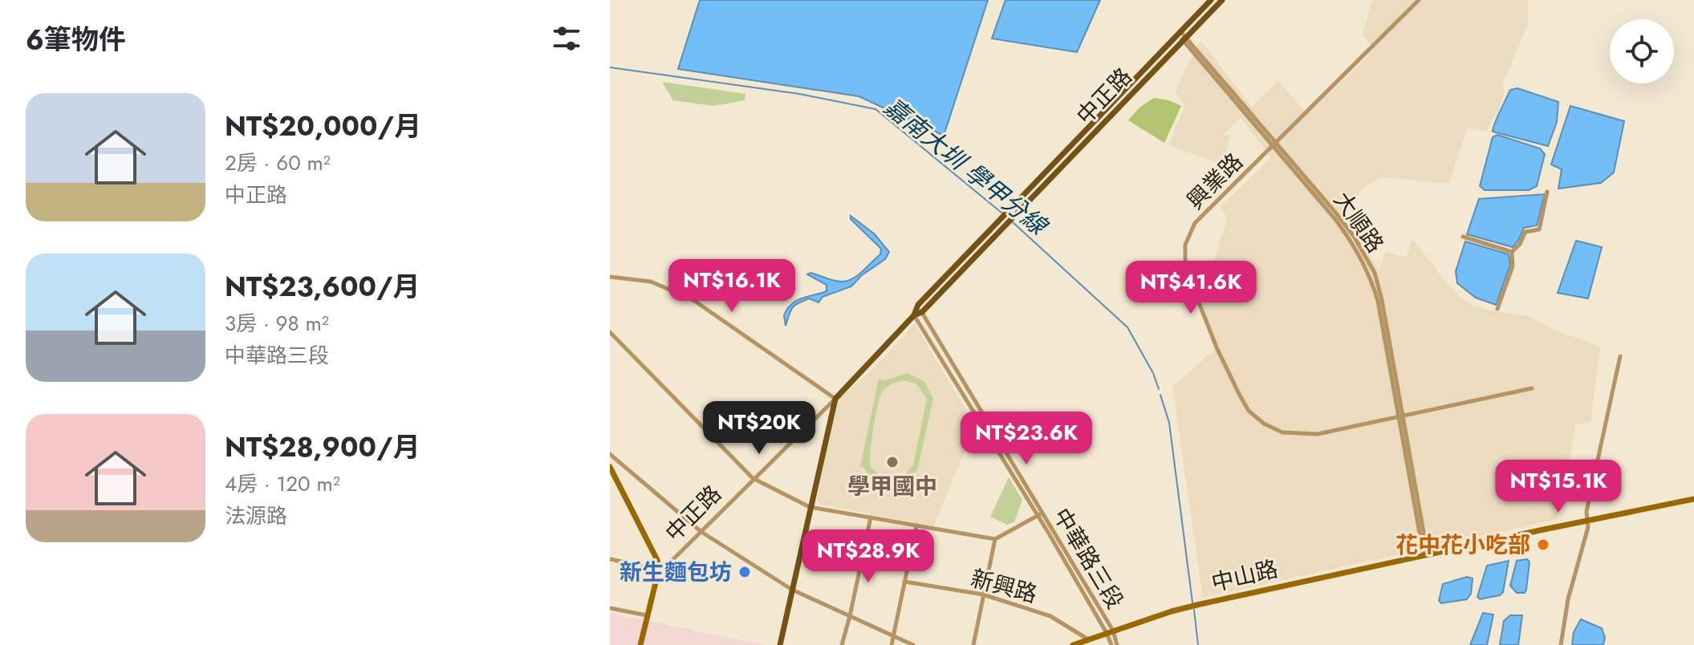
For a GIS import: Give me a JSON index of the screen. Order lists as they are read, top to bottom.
{
  "streets": {
    "main road": ["中正路", "中山路"],
    "street": [
      "興業路",
      "大順路",
      "中華路三段",
      "新興路"
    ]
  },
  "crossings": [
    ["中正路", "大順路"],
    ["中正路", "中華路三段"],
    ["興業路", "大順路"],
    ["大順路", "中山路"],
    ["中華路三段", "中山路"],
    ["中山路", "新興路"]
  ],
  "water": ["嘉南大圳 學甲分線"],
  "places": ["學甲國中", "花中花小吃部", "新生麵包坊"],
  "page": {
    "heading": "6筆物件",
    "list": [
      {
        "name": "NT$20,000/月",
        "note": "2房 · 60 m² · 中正路"
      },
      {
        "name": "NT$23,600/月",
        "note": "3房 · 98 m² · 中華路三段"
      },
      {
        "name": "NT$28,900/月",
        "note": "4房 · 120 m² · 法源路"
      }
    ],
    "price": [
      "NT$16.1K",
      "NT$41.6K",
      "NT$20K",
      "NT$23.6K",
      "NT$15.1K",
      "NT$28.9K"
    ]
  }
}
